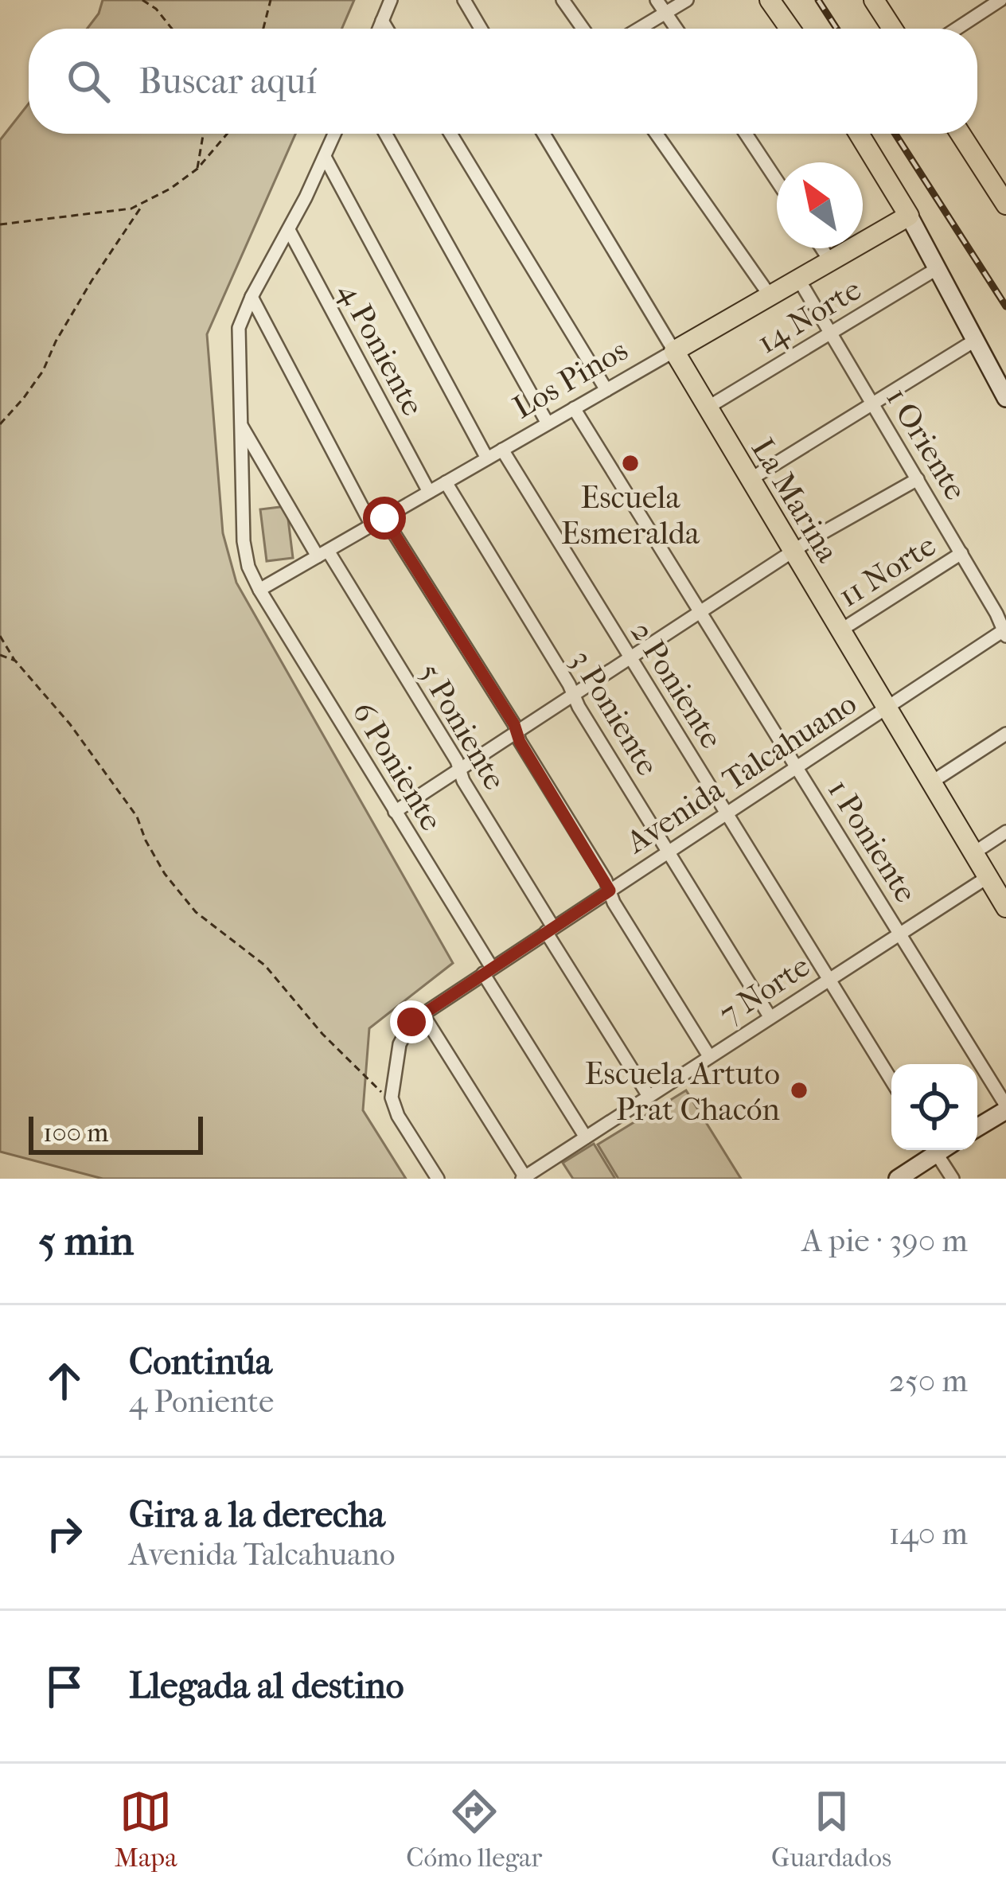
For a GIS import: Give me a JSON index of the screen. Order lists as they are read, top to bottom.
{
  "streets": {
    "main road": ["Los Pinos", "La Marina"],
    "street": [
      "14 Norte",
      "4 Poniente",
      "1 Oriente",
      "11 Norte",
      "2 Poniente",
      "3 Poniente",
      "5 Poniente",
      "6 Poniente",
      "Avenida Talcahuano",
      "1 Poniente",
      "7 Norte"
    ]
  },
  "crossings": [
    ["14 Norte", "1 Oriente"],
    ["14 Norte", "La Marina"],
    ["4 Poniente", "Los Pinos"],
    ["4 Poniente", "6 Poniente"],
    ["Los Pinos", "1 Oriente"],
    ["Los Pinos", "La Marina"],
    ["Los Pinos", "2 Poniente"],
    ["Los Pinos", "3 Poniente"],
    ["Los Pinos", "5 Poniente"],
    ["Los Pinos", "6 Poniente"],
    ["Los Pinos", "1 Poniente"],
    ["1 Oriente", "11 Norte"],
    ["1 Oriente", "Avenida Talcahuano"],
    ["La Marina", "11 Norte"],
    ["La Marina", "Avenida Talcahuano"],
    ["La Marina", "7 Norte"],
    ["2 Poniente", "Avenida Talcahuano"],
    ["2 Poniente", "7 Norte"],
    ["3 Poniente", "Avenida Talcahuano"],
    ["3 Poniente", "7 Norte"],
    ["5 Poniente", "Avenida Talcahuano"],
    ["5 Poniente", "7 Norte"],
    ["6 Poniente", "Avenida Talcahuano"],
    ["6 Poniente", "7 Norte"],
    ["Avenida Talcahuano", "1 Poniente"],
    ["1 Poniente", "7 Norte"]
  ],
  "places": ["Escuela Esmeralda", "Escuela Artuto Prat Chacón"],
  "scale_bar": "100 m",
  "north": "top left",
  "page": {
    "search": "Buscar aquí",
    "scale": "100 m",
    "heading": ["5 min", "A pie · 390 m"],
    "list": [
      ["Continúa", "4 Poniente", "250 m"],
      ["Gira a la derecha", "Avenida Talcahuano", "140 m"],
      "Llegada al destino"
    ],
    "nav": ["Mapa", "Cómo llegar", "Guardados"]
  }
}
